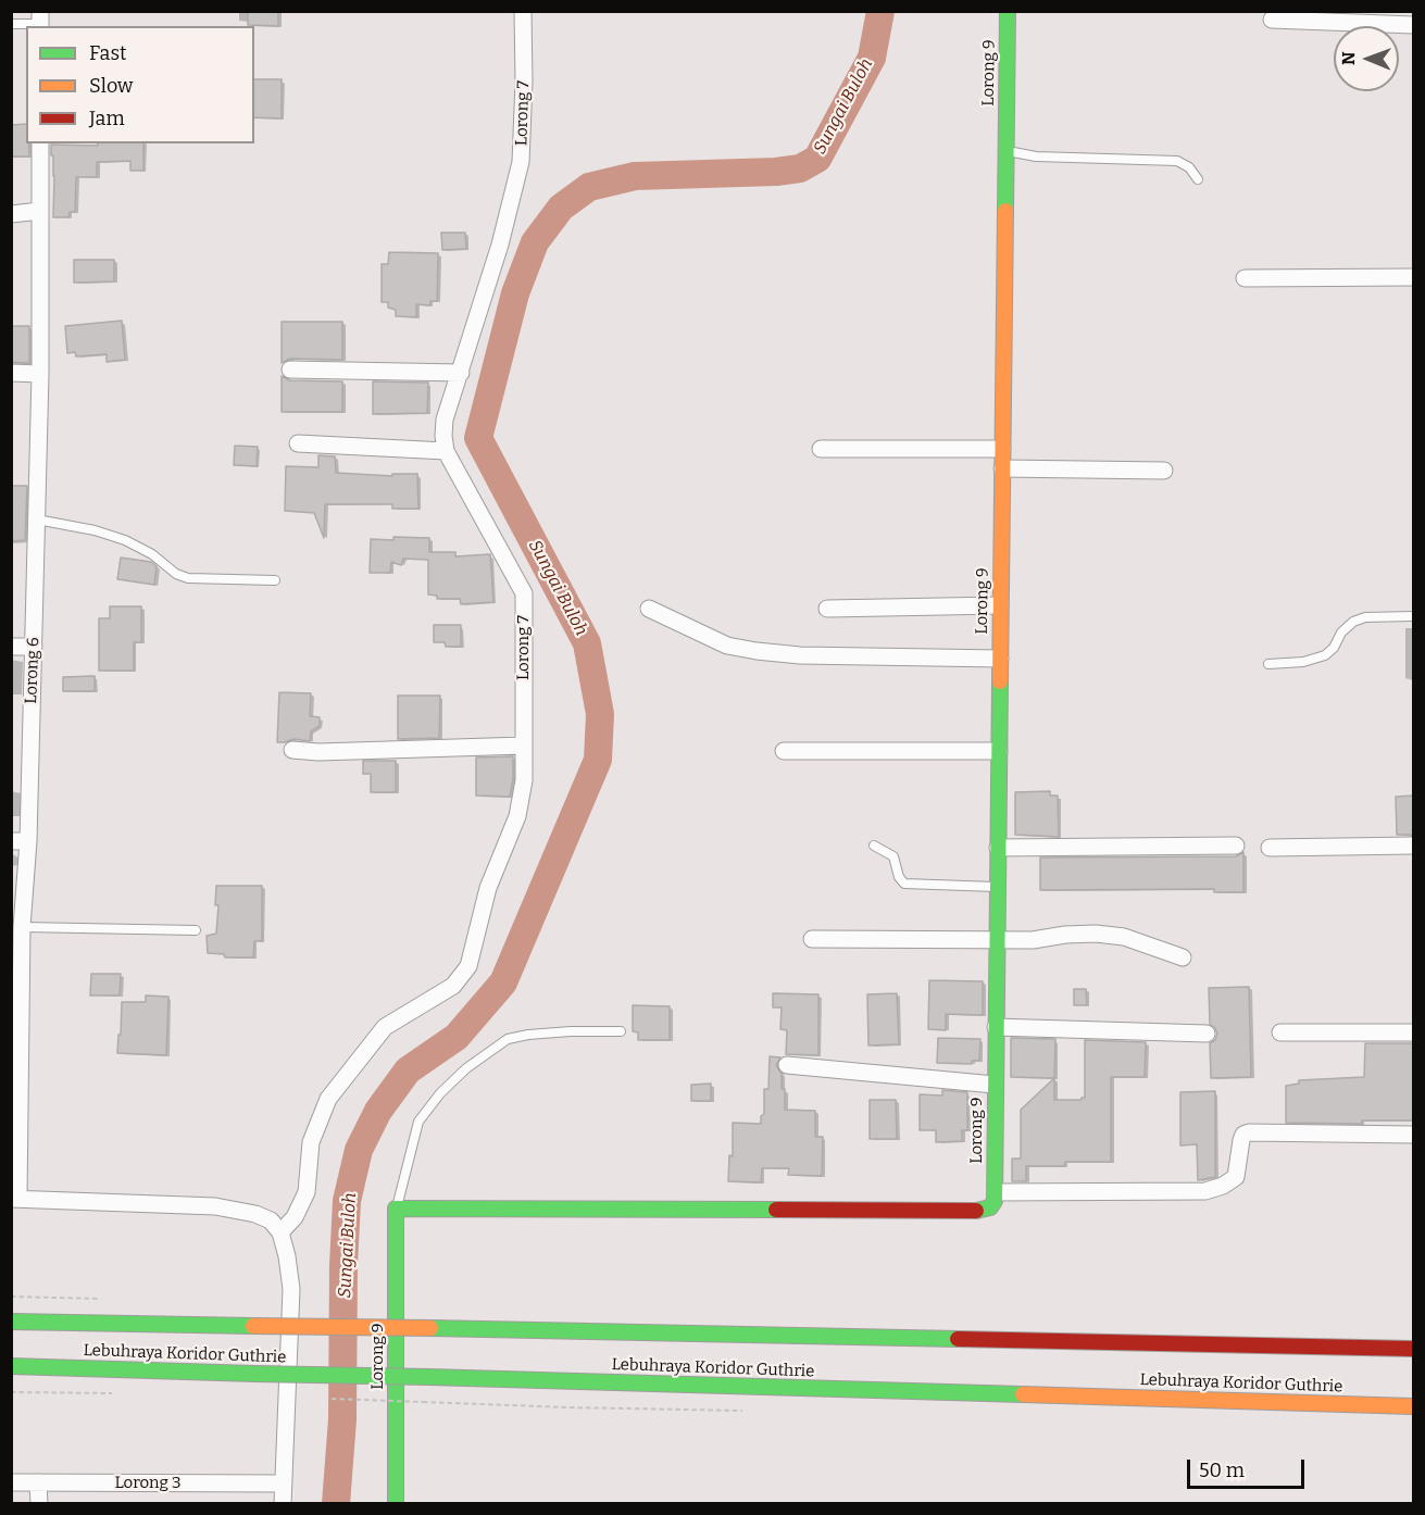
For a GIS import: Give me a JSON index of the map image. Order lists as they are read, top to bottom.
{
  "streets": {
    "main road": ["Lorong 9", "Lebuhraya Koridor Guthrie"],
    "street": ["Lorong 7", "Lorong 6", "Lorong 3"]
  },
  "water": ["Sungai Buloh"],
  "legend": ["Fast", "Slow", "Jam"],
  "scale_bar": "50 m",
  "north": "left"
}
